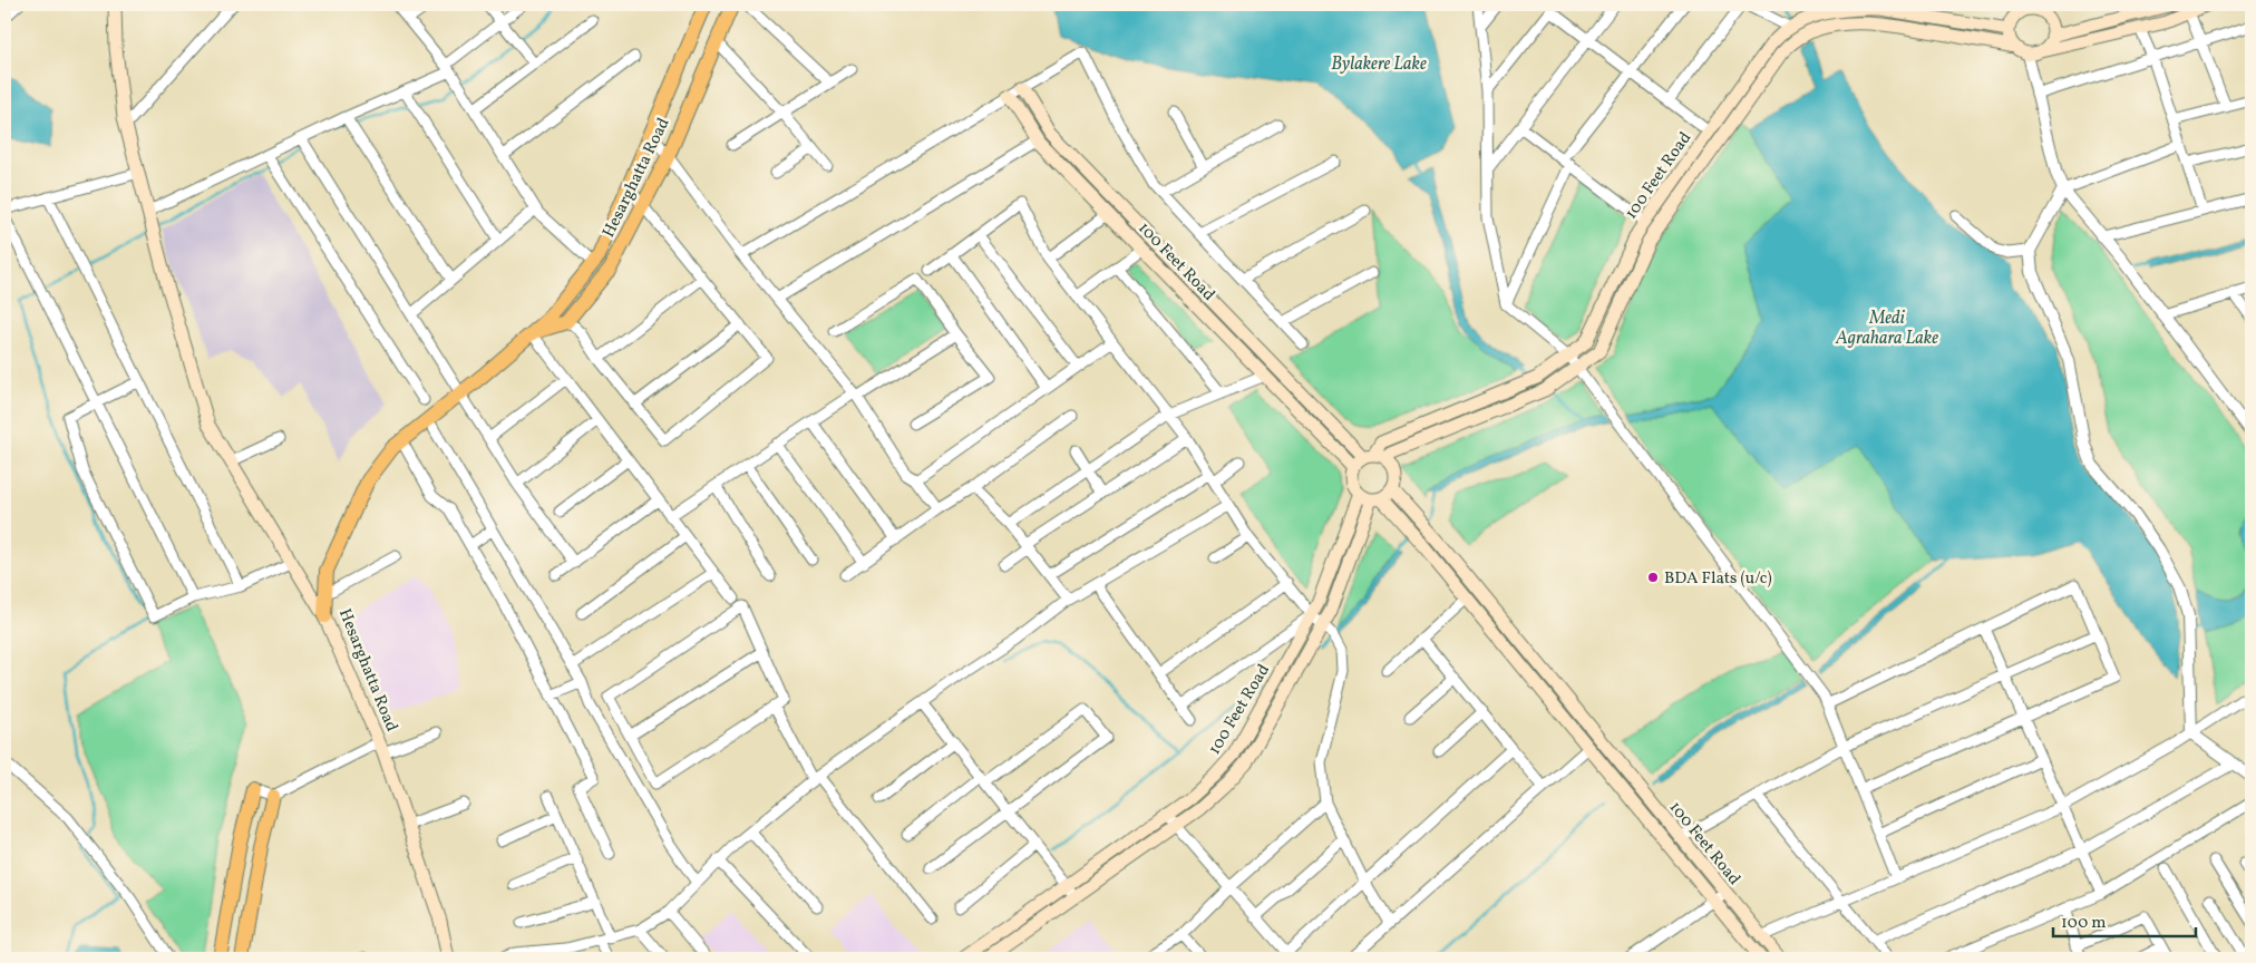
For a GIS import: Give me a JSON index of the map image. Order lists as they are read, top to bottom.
{
  "streets": {
    "main road": ["100 Feet Road", "Hesarghatta Road"]
  },
  "water": ["Bylakere Lake", "Medi Agrahara Lake"],
  "places": ["BDA Flats (u/c)"],
  "scale_bar": "100 m"
}
